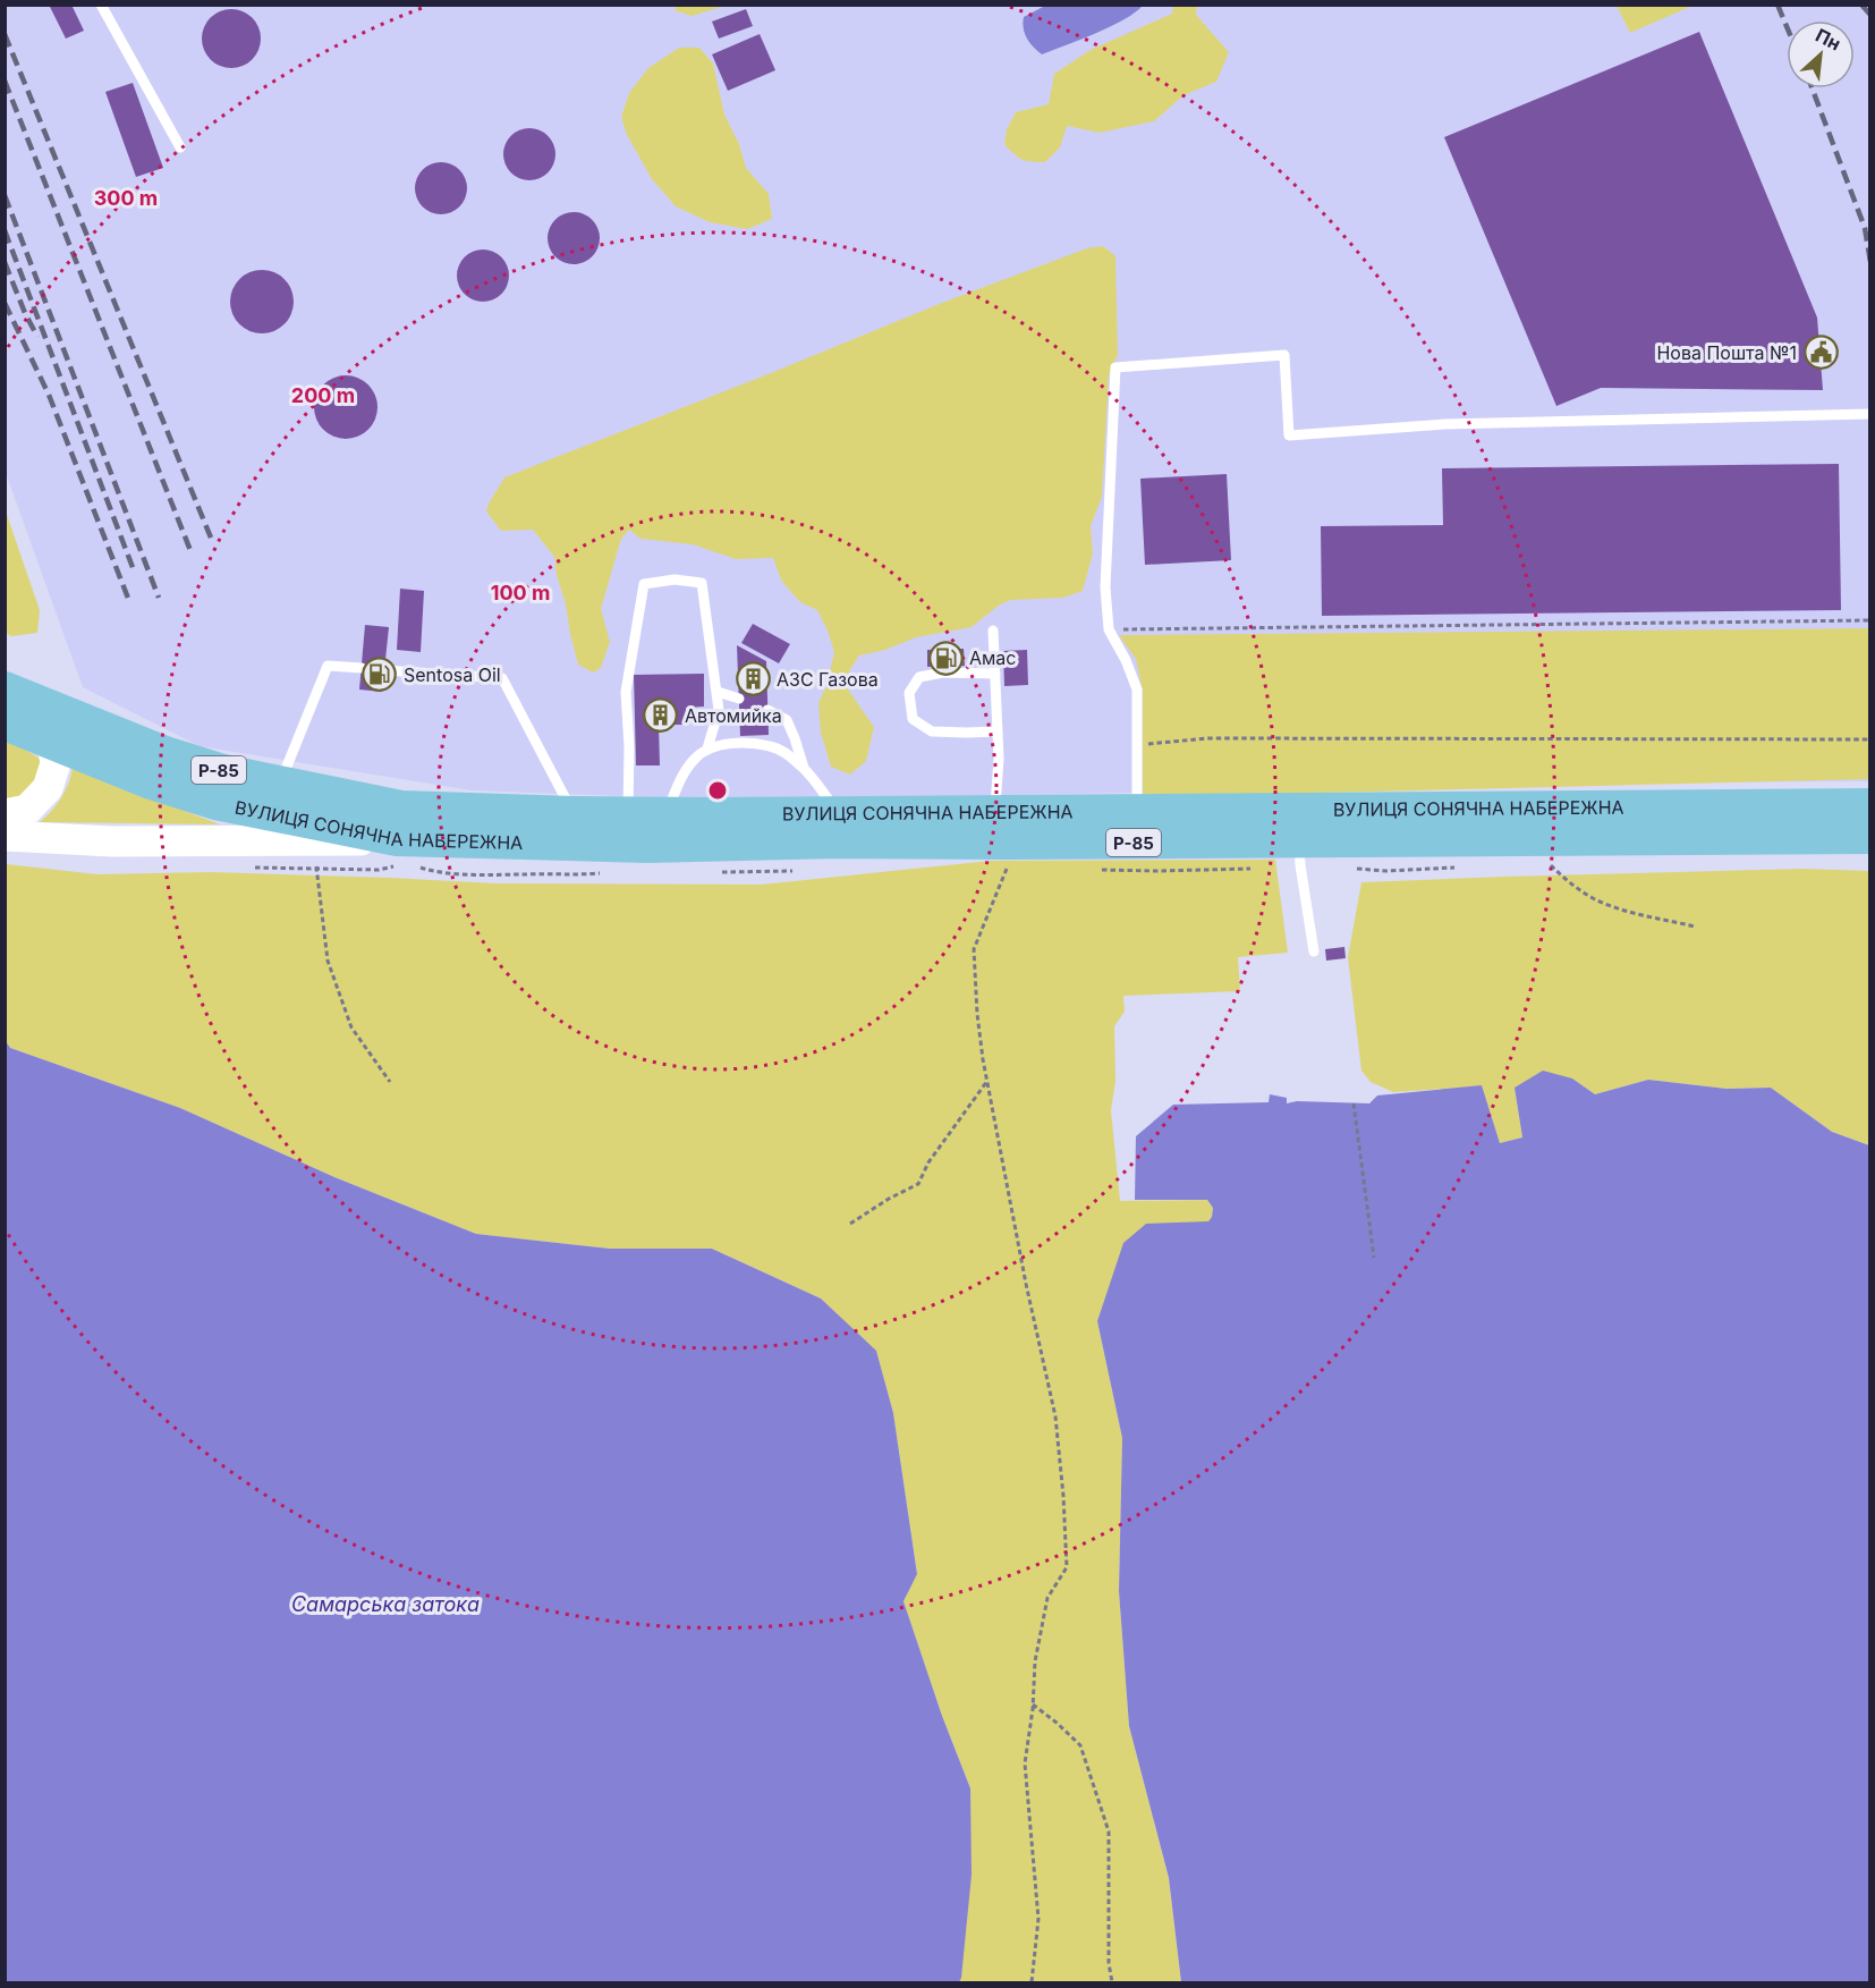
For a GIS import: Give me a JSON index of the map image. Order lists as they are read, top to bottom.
{
  "streets": {
    "main road": ["Р-85", "ВУЛИЦЯ СОНЯЧНА НАБЕРЕЖНА"]
  },
  "water": ["Самарська затока"],
  "places": {
    "public building": ["Нова Пошта №1"],
    "fuel station": ["Амас", "Sentosa Oil"],
    "building": ["АЗС Газова", "Автомийка"]
  },
  "north": "top right",
  "rings": ["300 m", "200 m", "100 m"]
}
